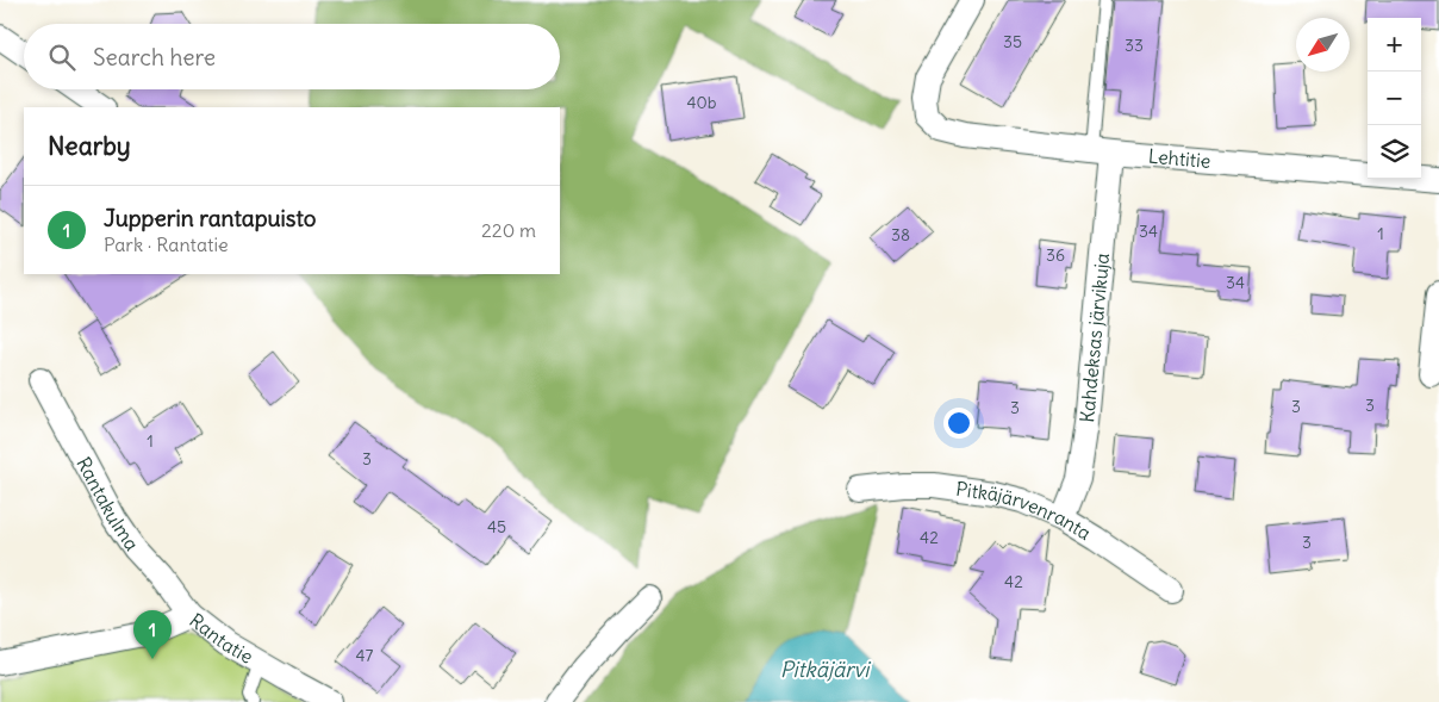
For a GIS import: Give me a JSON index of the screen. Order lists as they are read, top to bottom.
{
  "streets": {
    "street": [
      "Lehtitie",
      "Kahdeksas järvikuja",
      "Rantakulma",
      "Pitkäjärvenranta",
      "Rantatie"
    ]
  },
  "crossings": [
    ["Lehtitie", "Kahdeksas järvikuja"],
    ["Kahdeksas järvikuja", "Pitkäjärvenranta"],
    ["Rantakulma", "Rantatie"]
  ],
  "water": ["Pitkäjärvi"],
  "house_numbers": [
    "35",
    "33",
    "40b",
    "34",
    "1",
    "38",
    "36",
    "34",
    "3",
    "3",
    "3",
    "1",
    "3",
    "45",
    "42",
    "3",
    "42",
    "47"
  ],
  "north": "bottom left",
  "page": {
    "map_buttons": ["+", "−"],
    "search": "Search here",
    "heading": "Nearby",
    "list": [
      {
        "mark": "1",
        "name": "Jupperin rantapuisto",
        "note": "Park · Rantatie",
        "value": "220 m"
      }
    ],
    "pins": "1"
  }
}
